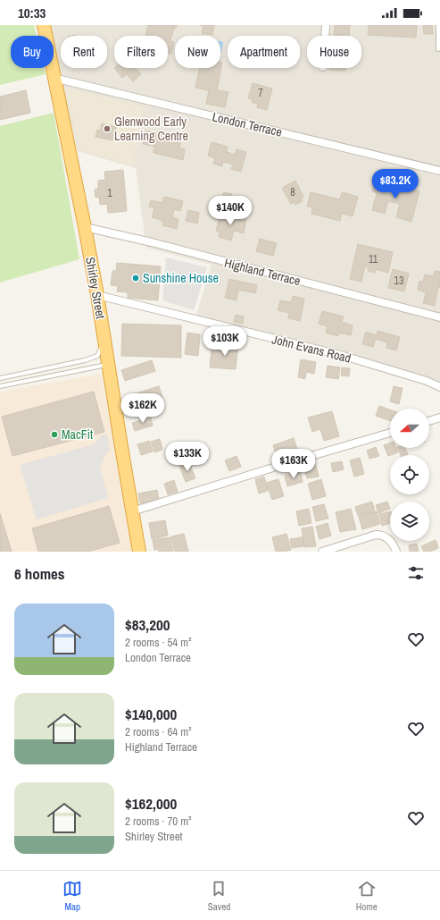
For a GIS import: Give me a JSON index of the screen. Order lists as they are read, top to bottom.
{
  "streets": {
    "highway": ["Shirley Street"],
    "street": ["London Terrace", "Highland Terrace", "John Evans Road"]
  },
  "crossings": [
    ["London Terrace", "Shirley Street"],
    ["Highland Terrace", "Shirley Street"],
    ["Shirley Street", "John Evans Road"]
  ],
  "places": ["Glenwood Early Learning Centre", "Sunshine House", "MacFit"],
  "house_numbers": [
    "7",
    "8",
    "1",
    "11",
    "13"
  ],
  "north": "left",
  "page": {
    "status": "10:33",
    "chip": [
      "Buy",
      "Rent",
      "Filters",
      "New",
      "Apartment",
      "House"
    ],
    "price": [
      "$83.2K",
      "$140K",
      "$103K",
      "$162K",
      "$133K",
      "$163K"
    ],
    "heading": "6 homes",
    "list": [
      {
        "name": "$83,200",
        "note": "2 rooms · 54 m² · London Terrace"
      },
      {
        "name": "$140,000",
        "note": "2 rooms · 64 m² · Highland Terrace"
      },
      {
        "name": "$162,000",
        "note": "2 rooms · 70 m² · Shirley Street"
      }
    ],
    "tabs": ["Map", "Saved", "Home"]
  }
}
